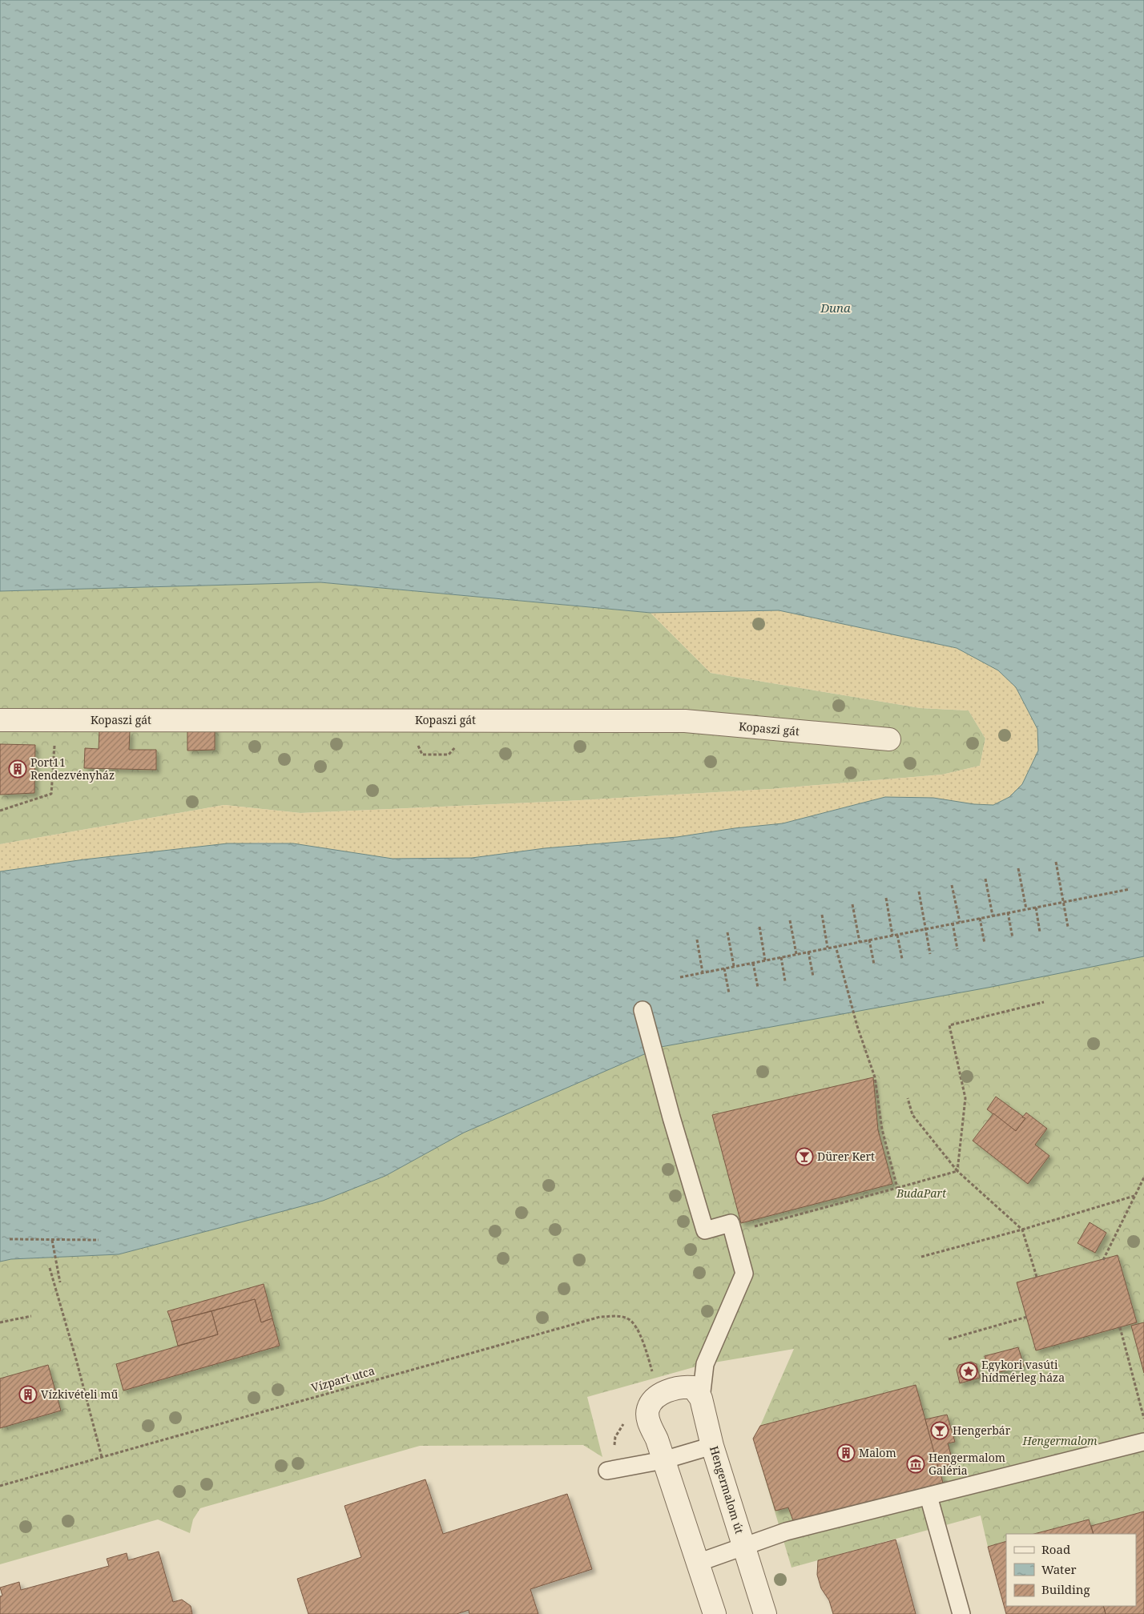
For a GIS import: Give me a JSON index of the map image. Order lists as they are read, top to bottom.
{
  "streets": {
    "street": ["Kopaszi gát", "Hengermalom út"],
    "path": ["Vízpart utca"]
  },
  "water": ["Duna"],
  "parks": ["BudaPart", "Hengermalom"],
  "places": {
    "building": ["Port11 Rendezvényház", "Vízkivételi mű", "Malom"],
    "bar": ["Dürer Kert", "Hengerbár"],
    "place": ["Egykori vasúti hídmérleg háza"],
    "museum": ["Hengermalom Galéria"]
  },
  "legend": ["Road", "Water", "Building"]
}
